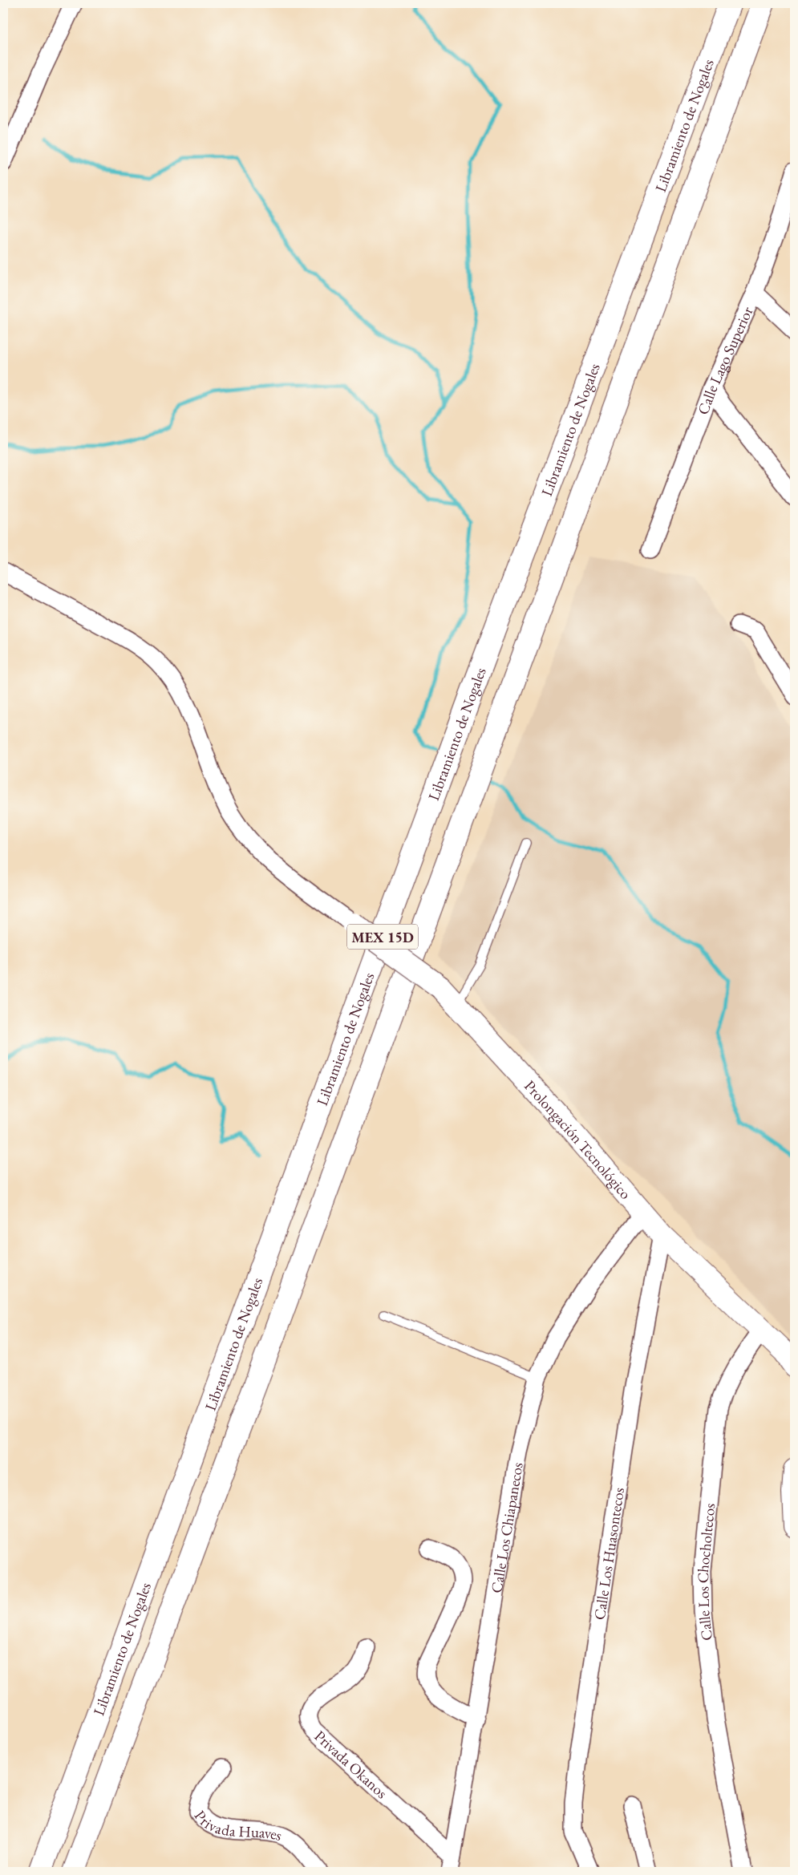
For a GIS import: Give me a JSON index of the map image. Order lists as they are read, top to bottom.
{
  "streets": {
    "main road": ["Libramiento de Nogales", "MEX 15D", "Prolongación Tecnológico"],
    "street": [
      "Calle Lago Superior",
      "Calle Los Chiapanecos",
      "Calle Los Huasontecos",
      "Calle Los Chocholtecos",
      "Privada Okanos",
      "Privada Huaves"
    ]
  },
  "crossings": [
    ["Prolongación Tecnológico", "Calle Los Chiapanecos"],
    ["Prolongación Tecnológico", "Calle Los Huasontecos"],
    ["Prolongación Tecnológico", "Calle Los Chocholtecos"],
    ["Calle Los Chiapanecos", "Privada Okanos"]
  ]
}
